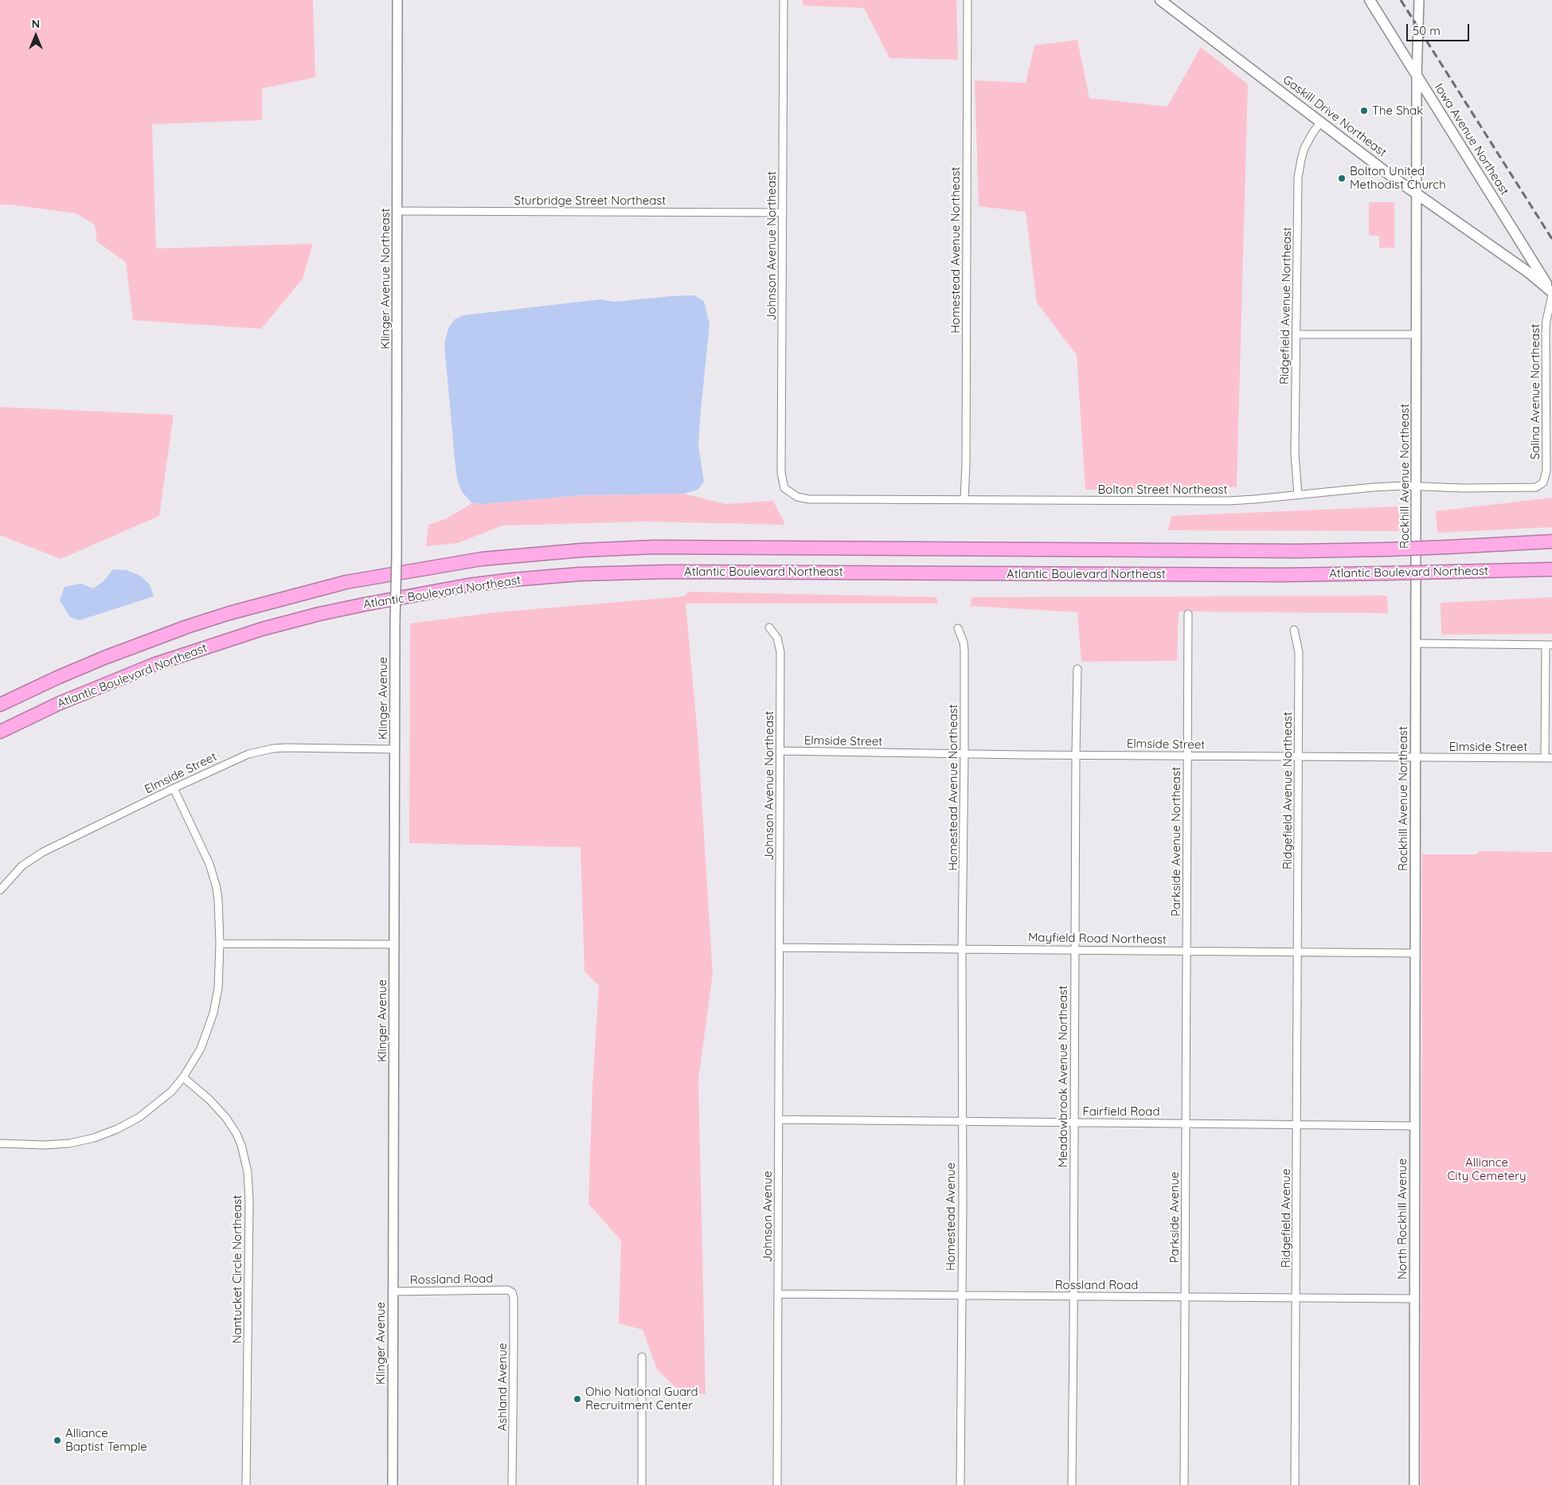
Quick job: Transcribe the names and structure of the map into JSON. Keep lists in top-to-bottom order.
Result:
{
  "streets": {
    "highway": ["Atlantic Boulevard Northeast"],
    "main road": ["Gaskill Drive Northeast", "Iowa Avenue Northeast"],
    "street": [
      "Sturbridge Street Northeast",
      "Johnson Avenue Northeast",
      "Homestead Avenue Northeast",
      "Klinger Avenue Northeast",
      "Ridgefield Avenue Northeast",
      "Salina Avenue Northeast",
      "Rockhill Avenue Northeast",
      "Bolton Street Northeast",
      "Klinger Avenue",
      "Elmside Street",
      "Parkside Avenue Northeast",
      "Mayfield Road Northeast",
      "Meadowbrook Avenue Northeast",
      "Fairfield Road",
      "Johnson Avenue",
      "Homestead Avenue",
      "Parkside Avenue",
      "Ridgefield Avenue",
      "North Rockhill Avenue",
      "Nantucket Circle Northeast",
      "Rossland Road",
      "Ashland Avenue"
    ]
  },
  "crossings": [
    ["Gaskill Drive Northeast", "Iowa Avenue Northeast"],
    ["Gaskill Drive Northeast", "Ridgefield Avenue Northeast"],
    ["Gaskill Drive Northeast", "Rockhill Avenue Northeast"],
    ["Iowa Avenue Northeast", "Rockhill Avenue Northeast"],
    ["Sturbridge Street Northeast", "Johnson Avenue Northeast"],
    ["Sturbridge Street Northeast", "Klinger Avenue Northeast"],
    ["Johnson Avenue Northeast", "Bolton Street Northeast"],
    ["Johnson Avenue Northeast", "Elmside Street"],
    ["Johnson Avenue Northeast", "Mayfield Road Northeast"],
    ["Johnson Avenue Northeast", "Johnson Avenue"],
    ["Homestead Avenue Northeast", "Bolton Street Northeast"],
    ["Homestead Avenue Northeast", "Elmside Street"],
    ["Homestead Avenue Northeast", "Mayfield Road Northeast"],
    ["Homestead Avenue Northeast", "Homestead Avenue"],
    ["Klinger Avenue Northeast", "Klinger Avenue"],
    ["Ridgefield Avenue Northeast", "Bolton Street Northeast"],
    ["Ridgefield Avenue Northeast", "Elmside Street"],
    ["Ridgefield Avenue Northeast", "Mayfield Road Northeast"],
    ["Ridgefield Avenue Northeast", "Ridgefield Avenue"],
    ["Salina Avenue Northeast", "Bolton Street Northeast"],
    ["Rockhill Avenue Northeast", "Bolton Street Northeast"],
    ["Rockhill Avenue Northeast", "Elmside Street"],
    ["Rockhill Avenue Northeast", "Mayfield Road Northeast"],
    ["Rockhill Avenue Northeast", "North Rockhill Avenue"],
    ["Klinger Avenue", "Elmside Street"],
    ["Klinger Avenue", "Rossland Road"],
    ["Elmside Street", "Parkside Avenue Northeast"],
    ["Elmside Street", "Meadowbrook Avenue Northeast"],
    ["Parkside Avenue Northeast", "Mayfield Road Northeast"],
    ["Parkside Avenue Northeast", "Parkside Avenue"],
    ["Mayfield Road Northeast", "Meadowbrook Avenue Northeast"],
    ["Mayfield Road Northeast", "Johnson Avenue"],
    ["Mayfield Road Northeast", "Homestead Avenue"],
    ["Mayfield Road Northeast", "Parkside Avenue"],
    ["Mayfield Road Northeast", "Ridgefield Avenue"],
    ["Mayfield Road Northeast", "North Rockhill Avenue"],
    ["Meadowbrook Avenue Northeast", "Fairfield Road"],
    ["Meadowbrook Avenue Northeast", "Rossland Road"],
    ["Fairfield Road", "Johnson Avenue"],
    ["Fairfield Road", "Homestead Avenue"],
    ["Fairfield Road", "Parkside Avenue"],
    ["Fairfield Road", "Ridgefield Avenue"],
    ["Fairfield Road", "North Rockhill Avenue"],
    ["Johnson Avenue", "Rossland Road"],
    ["Homestead Avenue", "Rossland Road"],
    ["Parkside Avenue", "Rossland Road"],
    ["Ridgefield Avenue", "Rossland Road"],
    ["North Rockhill Avenue", "Rossland Road"],
    ["Rossland Road", "Ashland Avenue"]
  ],
  "parks": ["Alliance City Cemetery"],
  "places": [
    "The Shak",
    "Bolton United Methodist Church",
    "Ohio National Guard Recruitment Center",
    "Alliance Baptist Temple"
  ],
  "scale_bar": "50 m",
  "north": "top"
}
